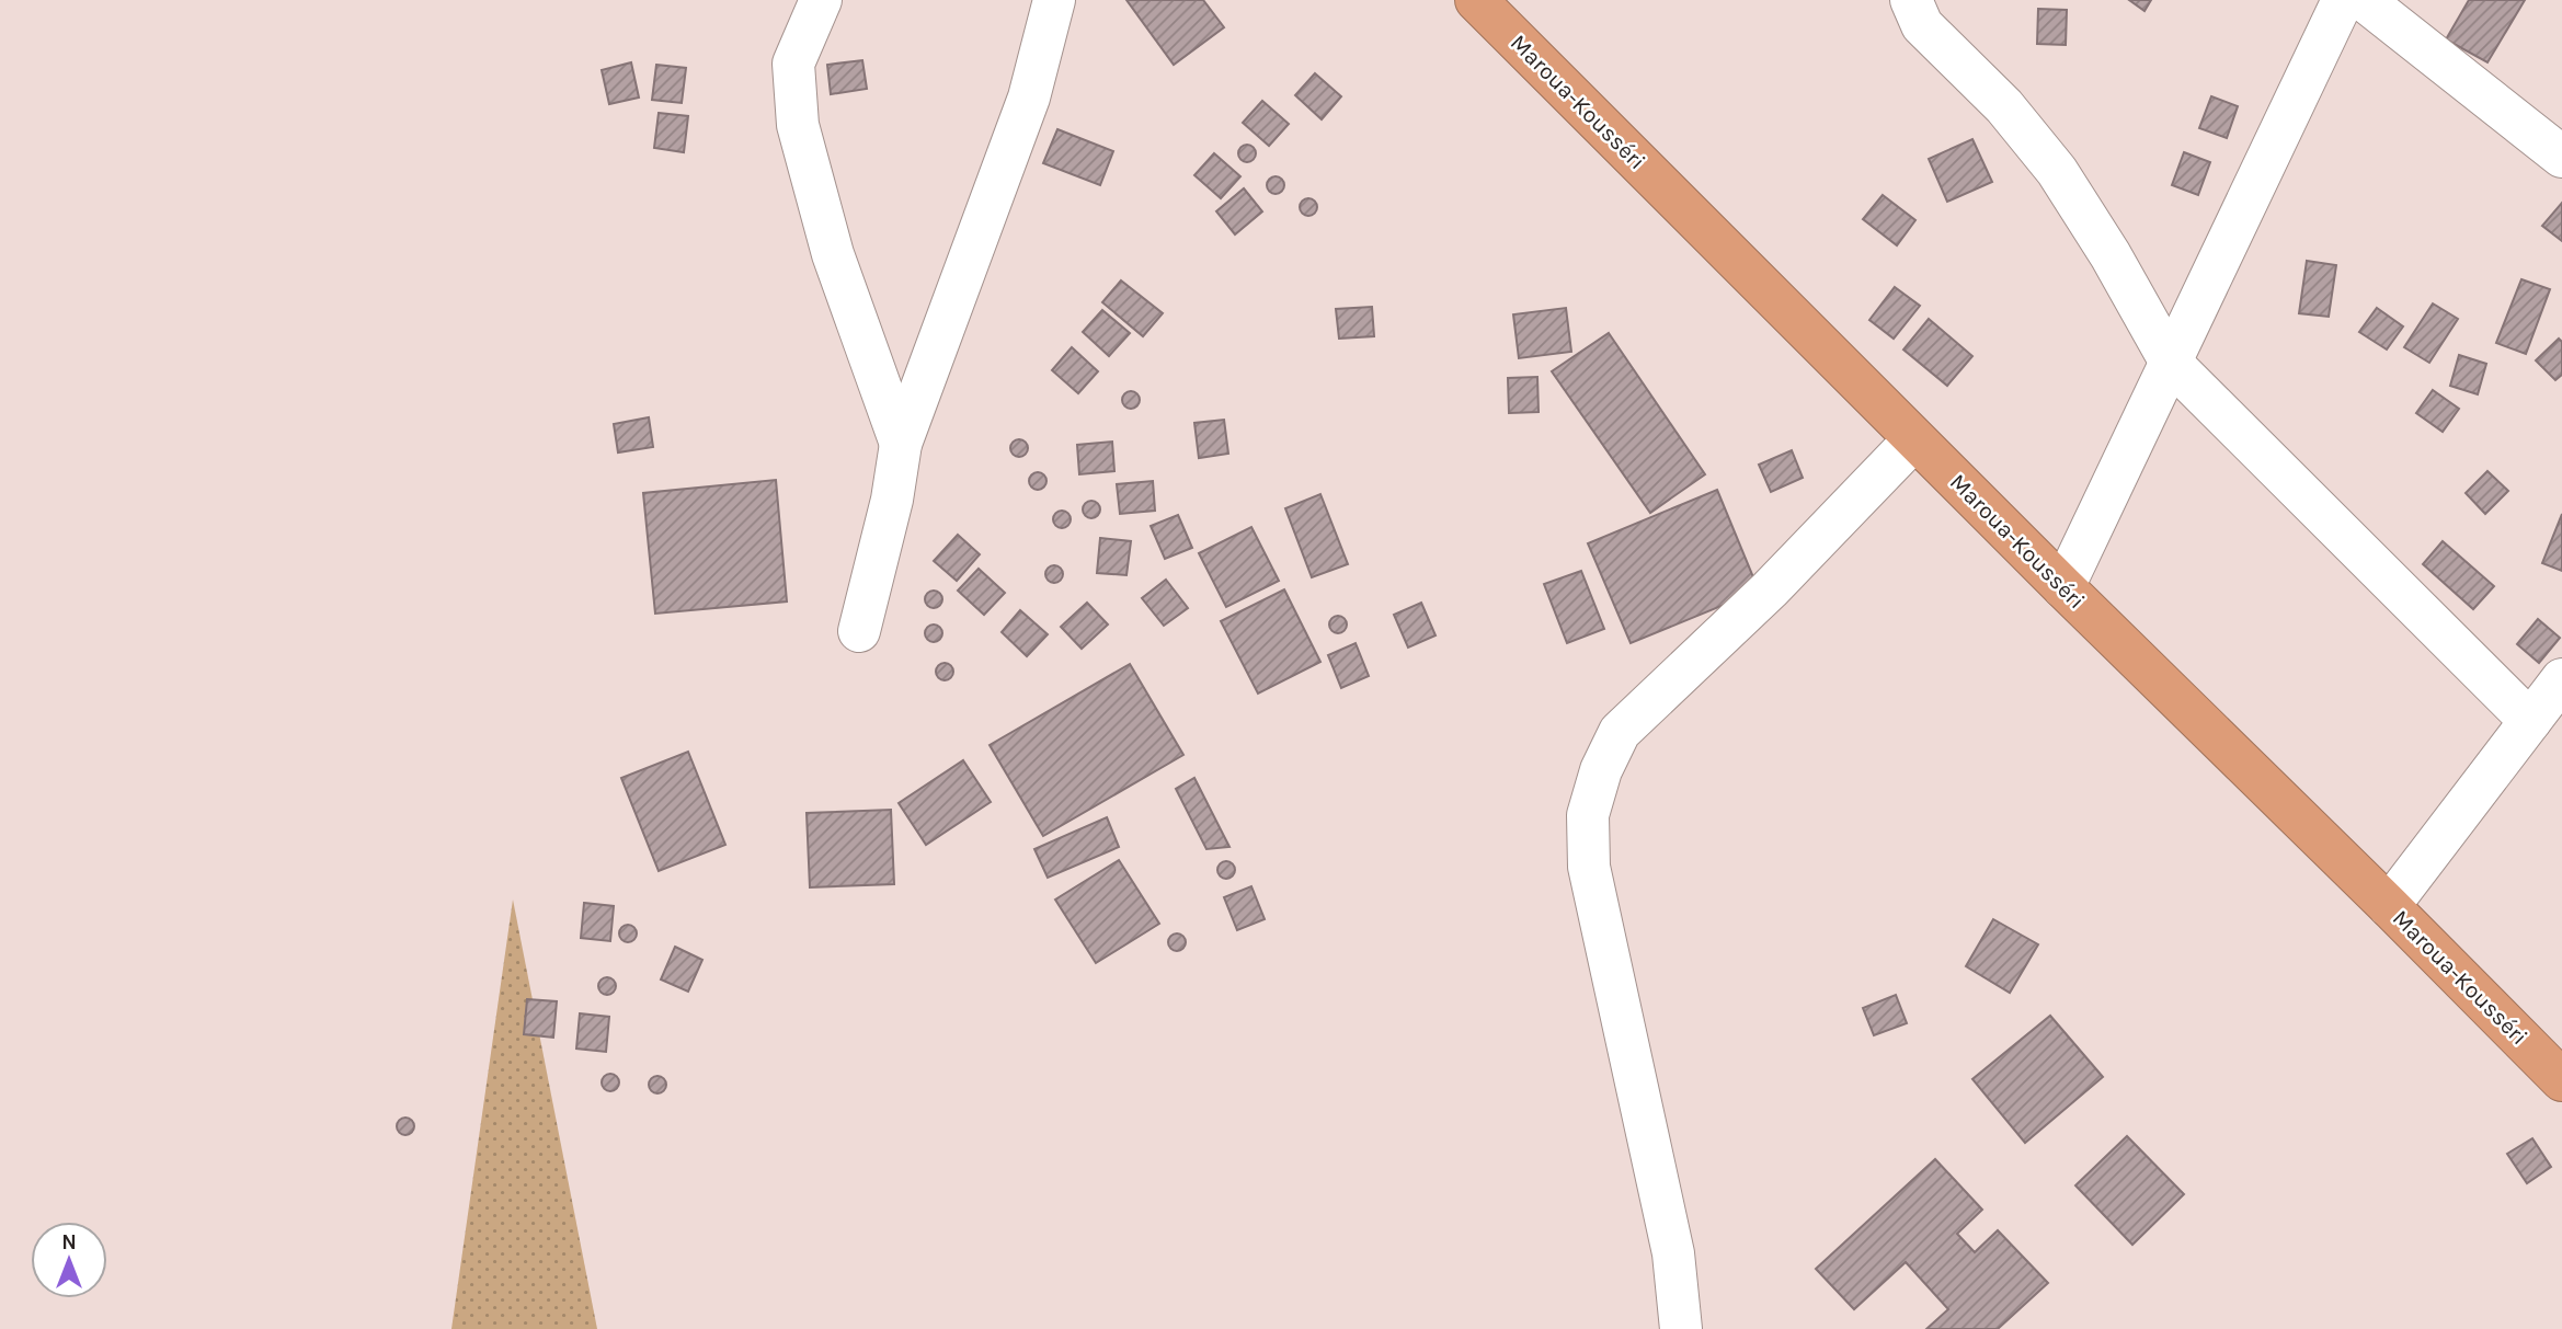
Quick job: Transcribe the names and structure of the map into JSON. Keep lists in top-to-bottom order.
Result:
{
  "streets": {
    "highway": ["Maroua-Kousséri"]
  },
  "north": "top"
}
